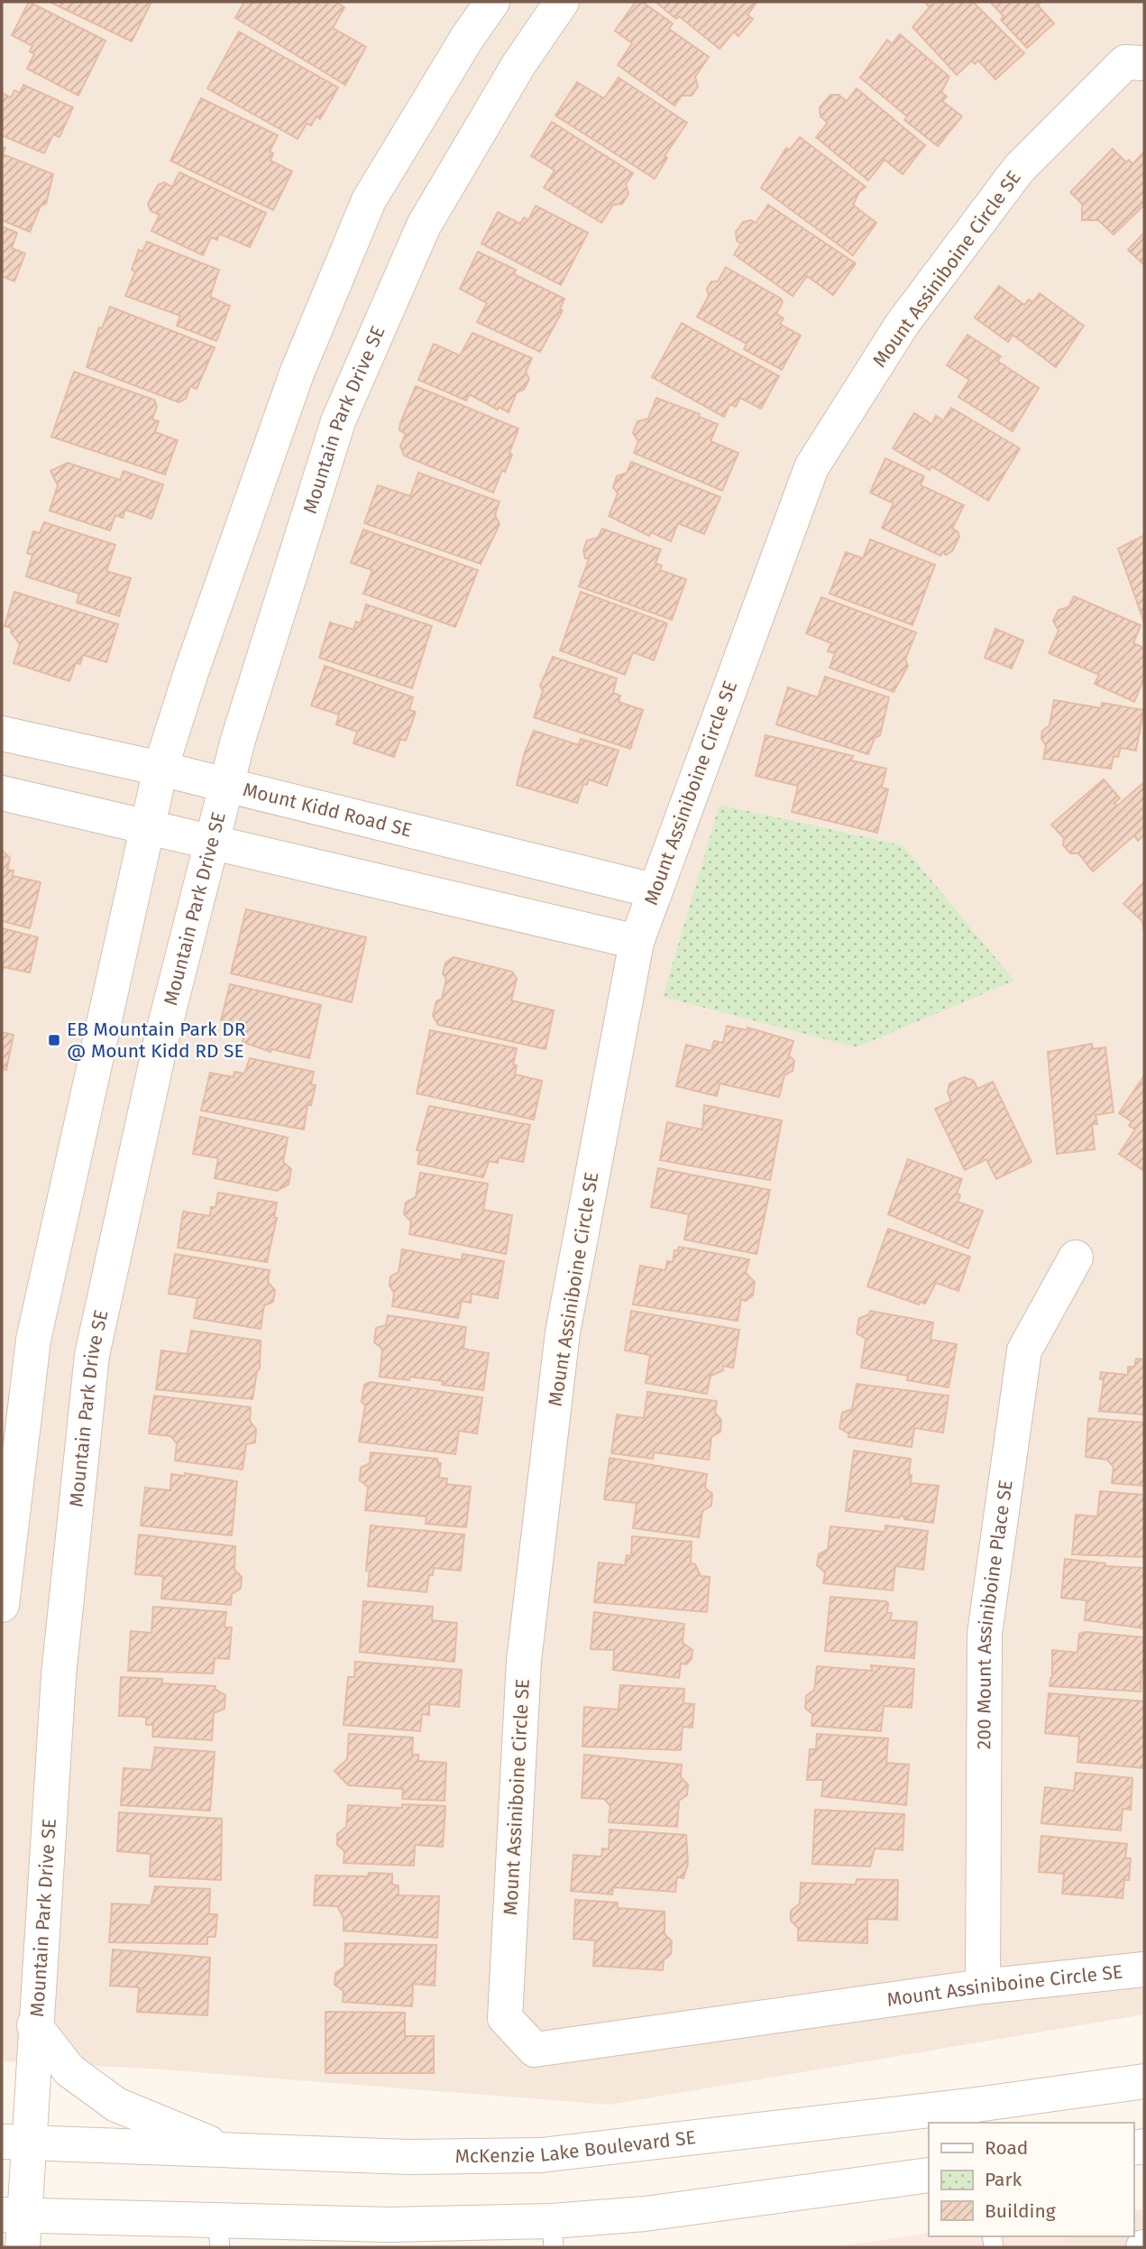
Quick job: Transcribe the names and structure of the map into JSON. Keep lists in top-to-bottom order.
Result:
{
  "streets": {
    "street": [
      "Mount Assiniboine Circle SE",
      "Mountain Park Drive SE",
      "Mount Kidd Road SE",
      "200 Mount Assiniboine Place SE",
      "McKenzie Lake Boulevard SE"
    ]
  },
  "crossings": [
    ["Mount Assiniboine Circle SE", "Mount Kidd Road SE"],
    ["Mount Assiniboine Circle SE", "200 Mount Assiniboine Place SE"],
    ["Mountain Park Drive SE", "Mount Kidd Road SE"],
    ["Mountain Park Drive SE", "McKenzie Lake Boulevard SE"]
  ],
  "places": {
    "transit": ["EB Mountain Park DR @ Mount Kidd RD SE"]
  },
  "legend": ["Road", "Park", "Building"]
}
